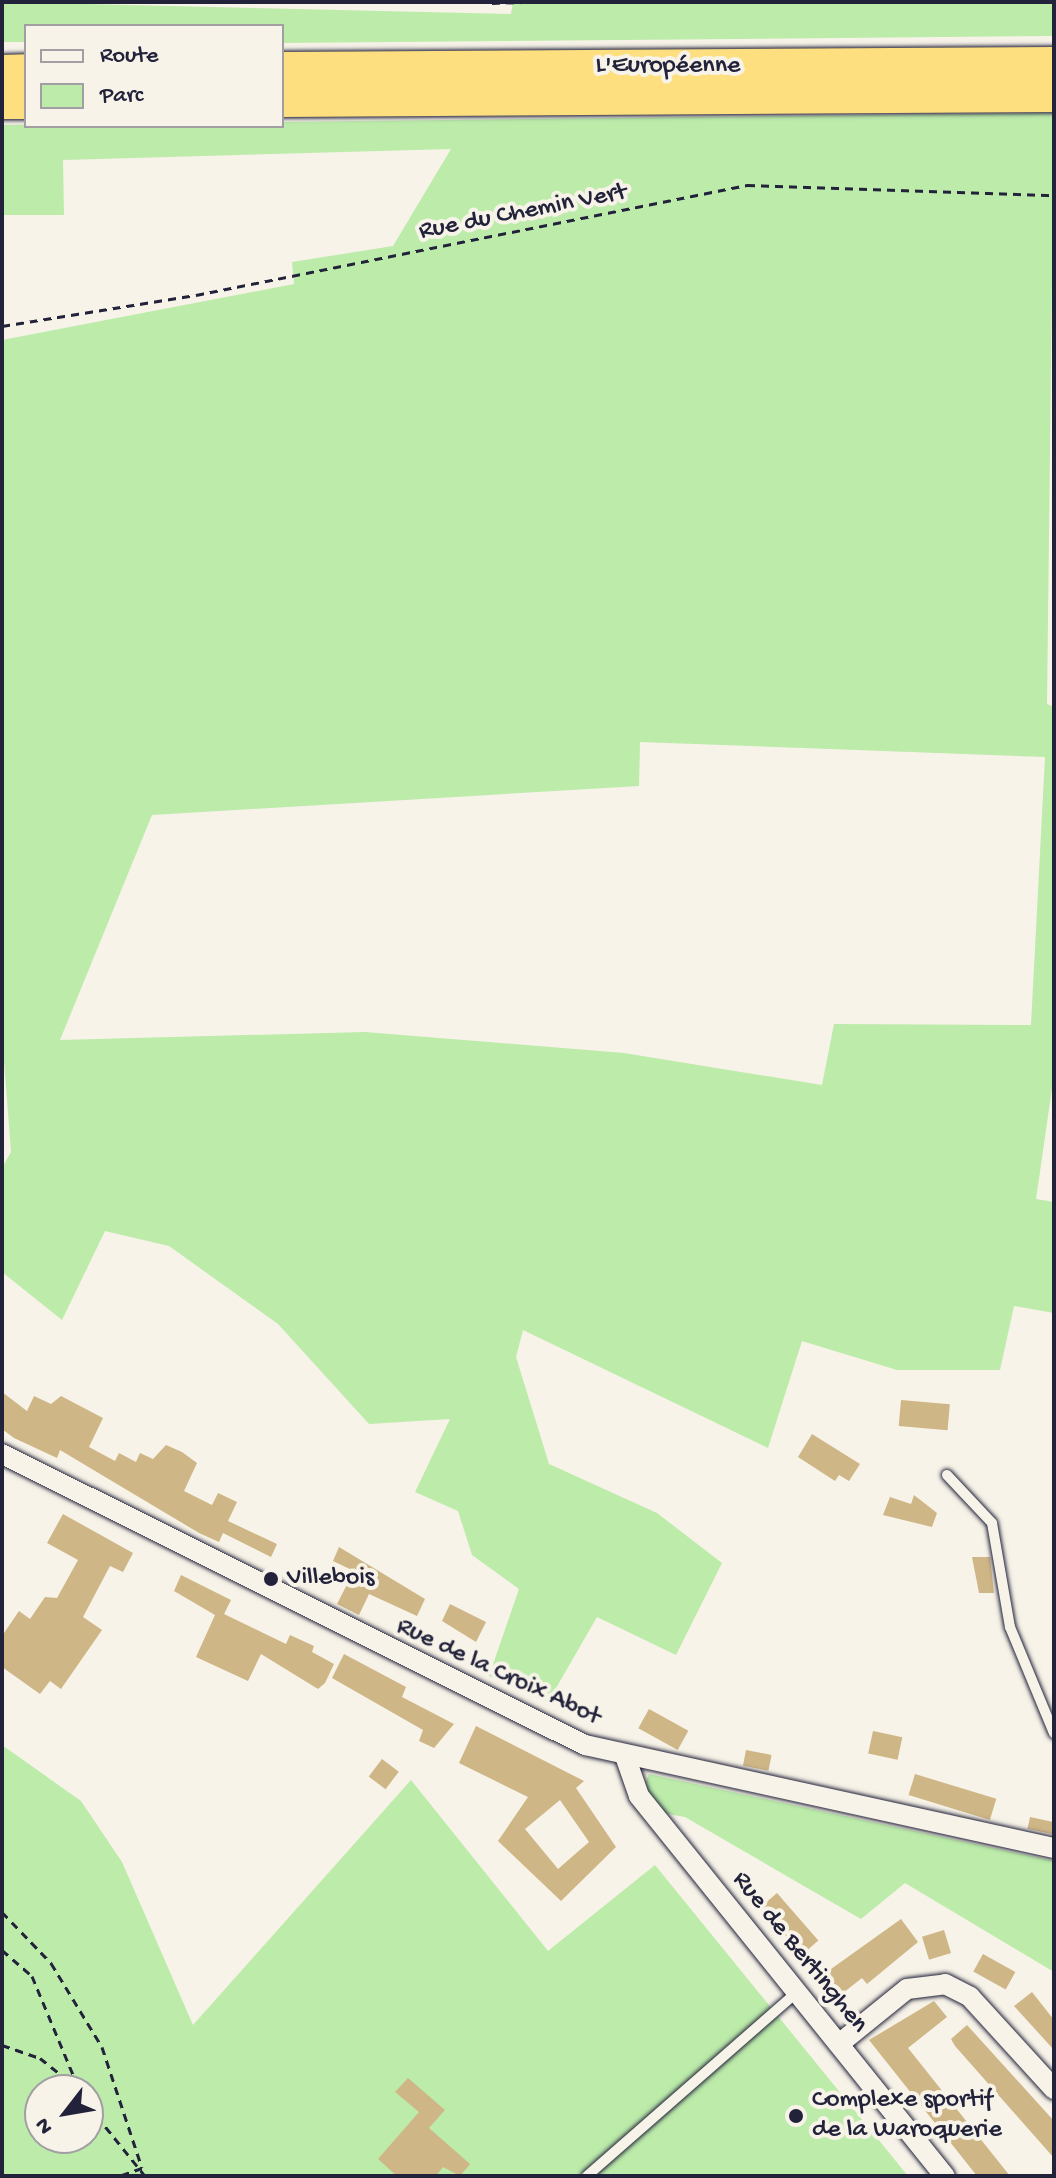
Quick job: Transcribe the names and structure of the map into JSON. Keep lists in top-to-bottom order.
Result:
{
  "streets": {
    "highway": ["L'Européenne"],
    "street": ["Rue de la Croix Abot", "Rue de Bertinghen"],
    "path": ["Rue du Chemin Vert"]
  },
  "crossings": [
    ["Rue de la Croix Abot", "Rue de Bertinghen"]
  ],
  "places": ["Villebois", "Complexe sportif de la Waroquerie"],
  "legend": ["Route", "Parc"],
  "north": "bottom left"
}
